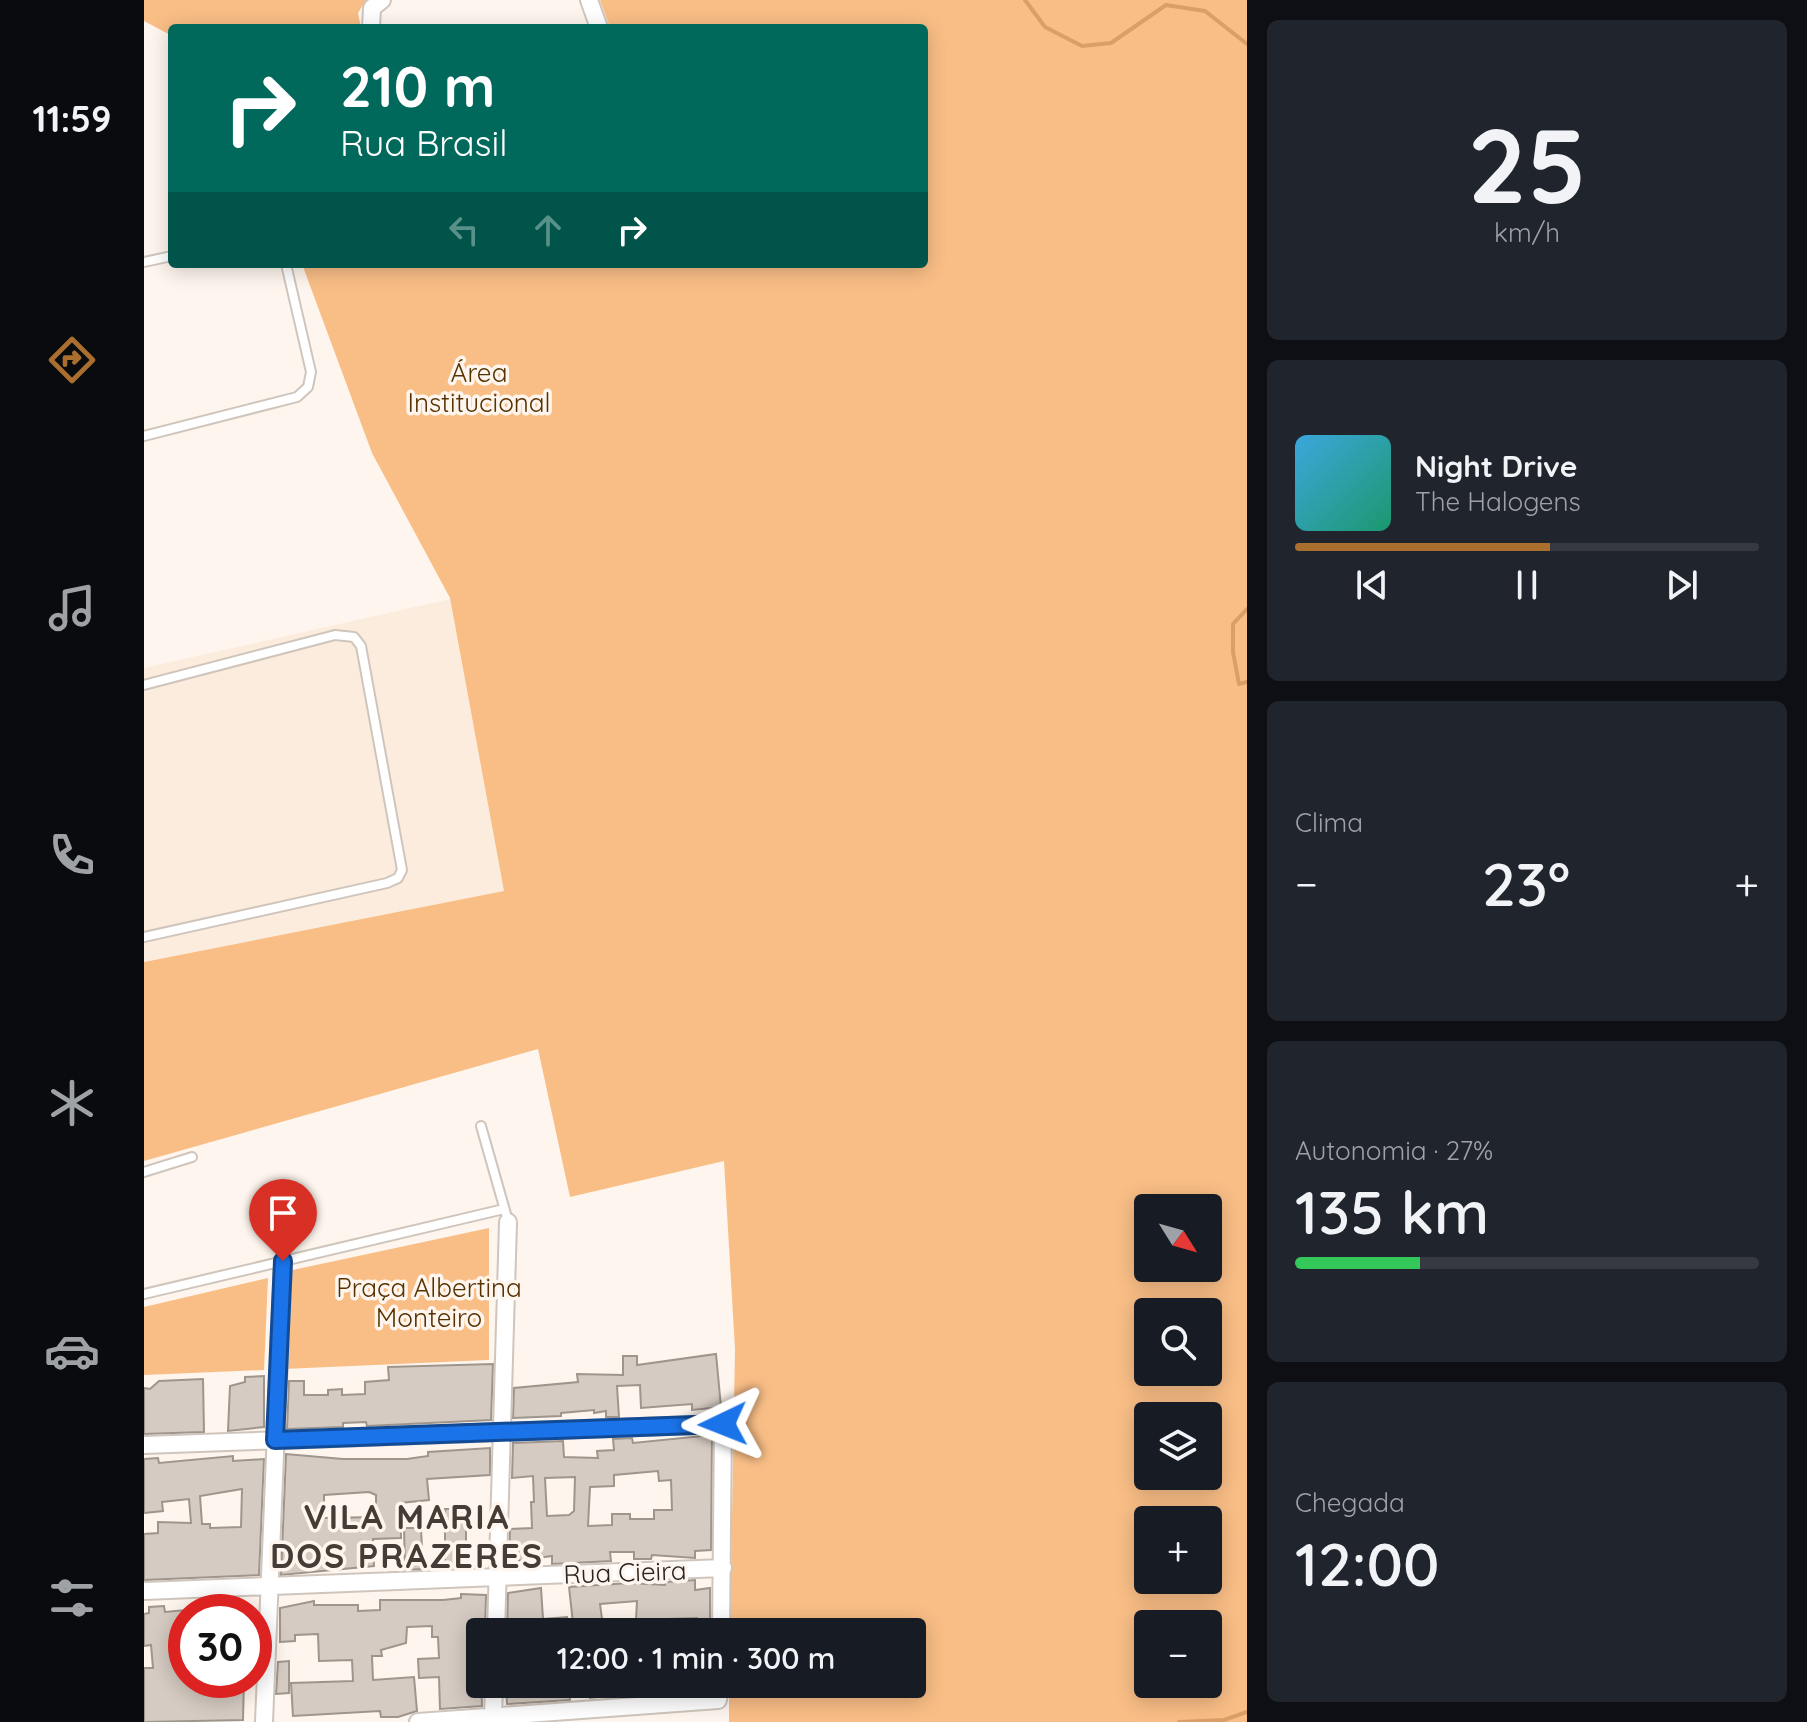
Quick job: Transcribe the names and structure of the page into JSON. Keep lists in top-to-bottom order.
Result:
{
  "streets": {
    "street": ["Rua Cieira"]
  },
  "districts": ["VILA MARIA DOS PRAZERES"],
  "parks": ["Área Institucional", "Praça Albertina Monteiro"],
  "north": "bottom right",
  "page": {
    "tabs": "11:59",
    "tile": [
      ["25", "km/h"],
      "Clima",
      ["Autonomia · 27%", "135 km"],
      ["Chegada", "12:00"]
    ],
    "turn": ["210 m", "Rua Brasil"],
    "song": ["Night Drive", "The Halogens"],
    "heat": ["−", "23°", "+"],
    "map_buttons": ["+", "−"],
    "limit": "30",
    "trip": "12:00 · 1 min · 300 m"
  }
}
